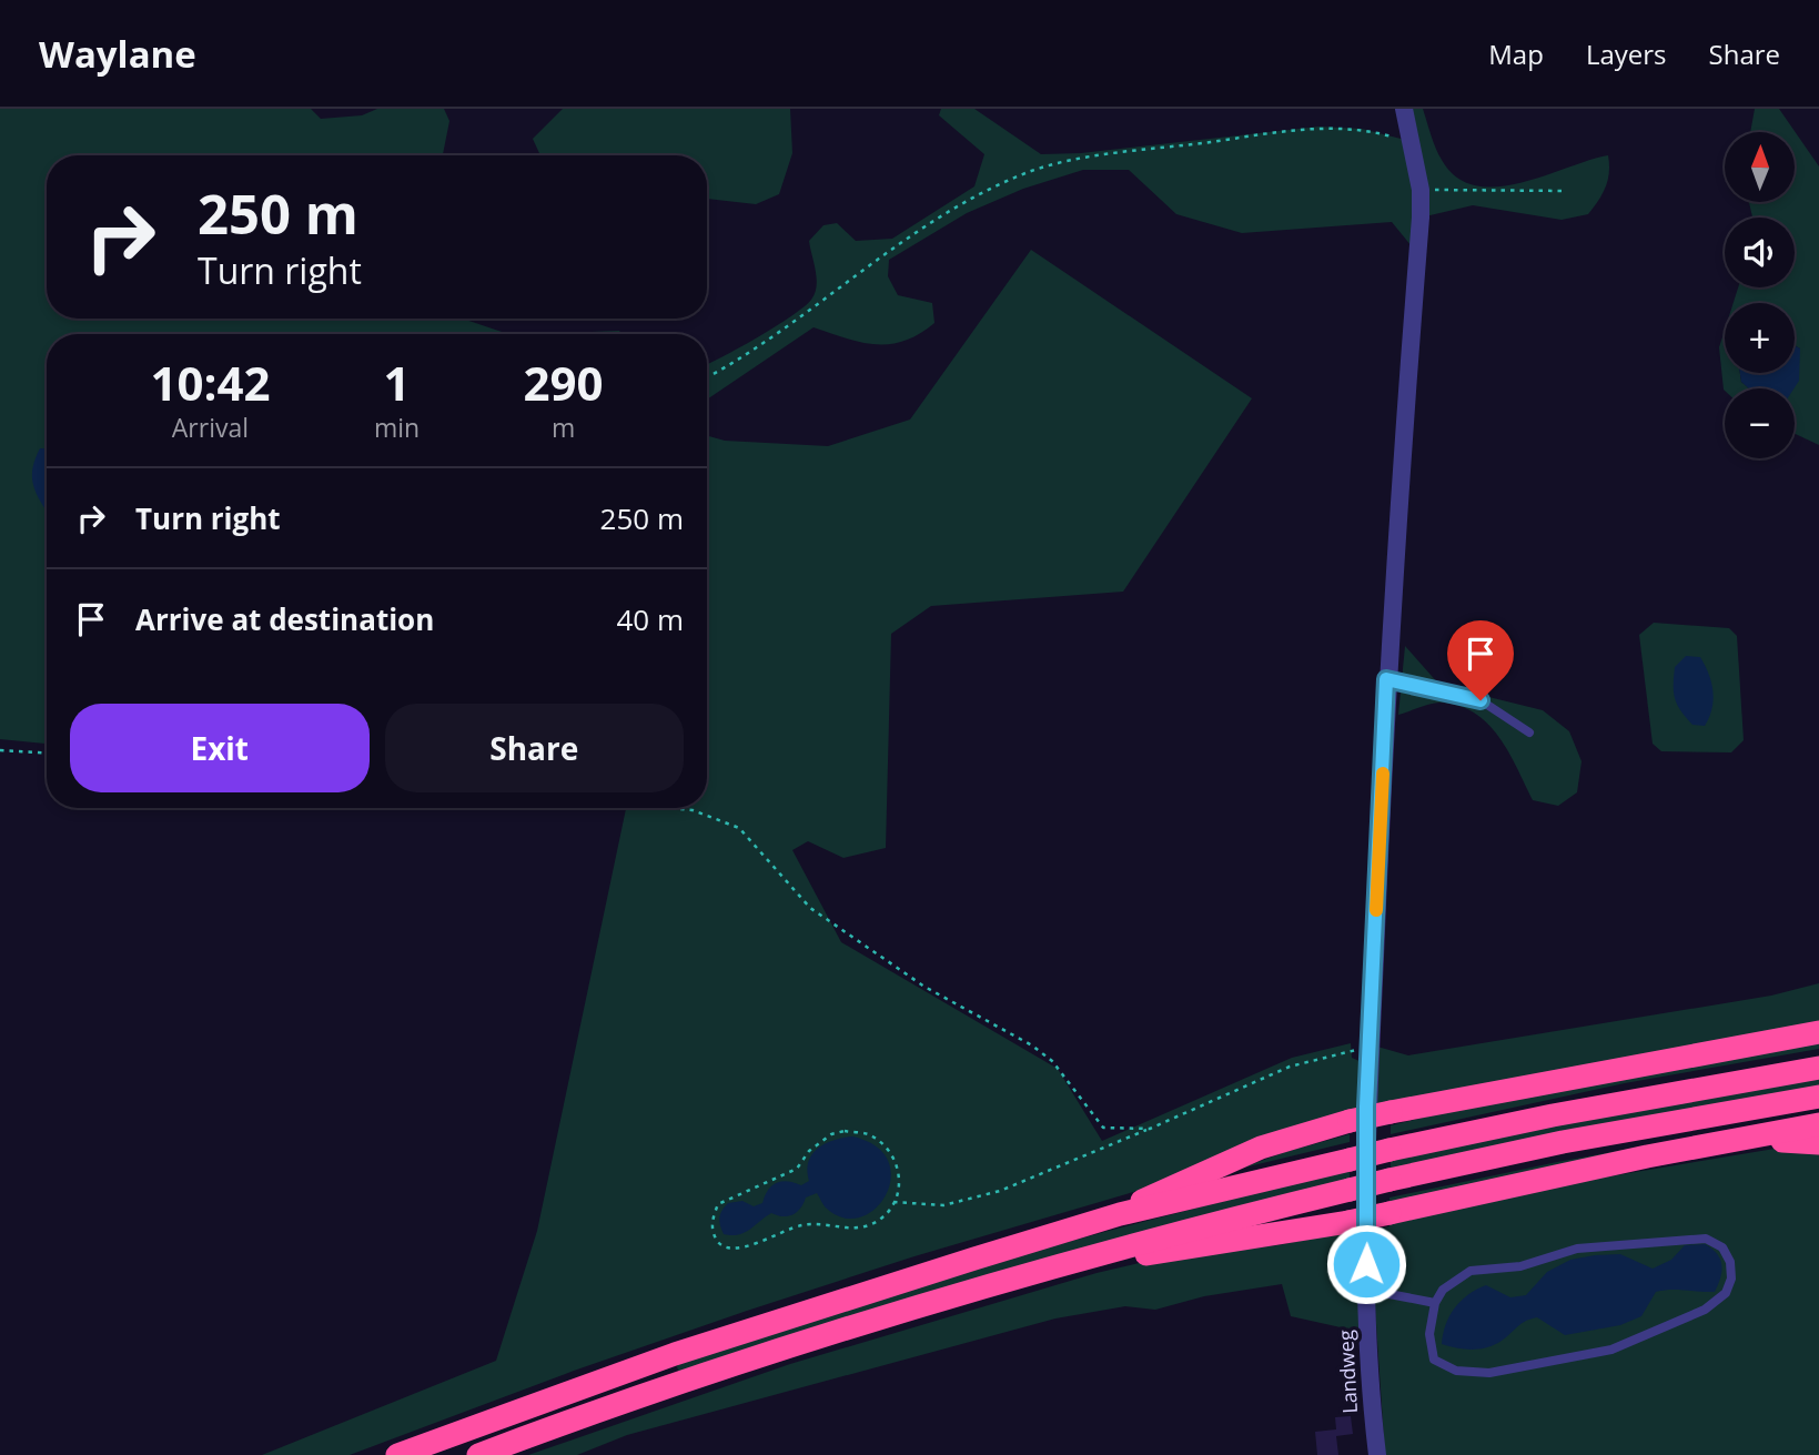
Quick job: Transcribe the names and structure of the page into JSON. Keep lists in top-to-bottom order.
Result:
{
  "streets": {
    "street": ["Landweg"]
  },
  "north": "top",
  "page": {
    "header": "Waylane",
    "nav": ["Map", "Layers", "Share"],
    "map_buttons": ["+", "−"],
    "turn": ["250 m", "Turn right"],
    "eta": [
      "10:42",
      "Arrival",
      "1",
      "min",
      "290",
      "m"
    ],
    "list": [
      {
        "name": "Turn right",
        "value": "250 m"
      },
      {
        "name": "Arrive at destination",
        "value": "40 m"
      }
    ],
    "buttons": ["Exit", "Share"]
  }
}
